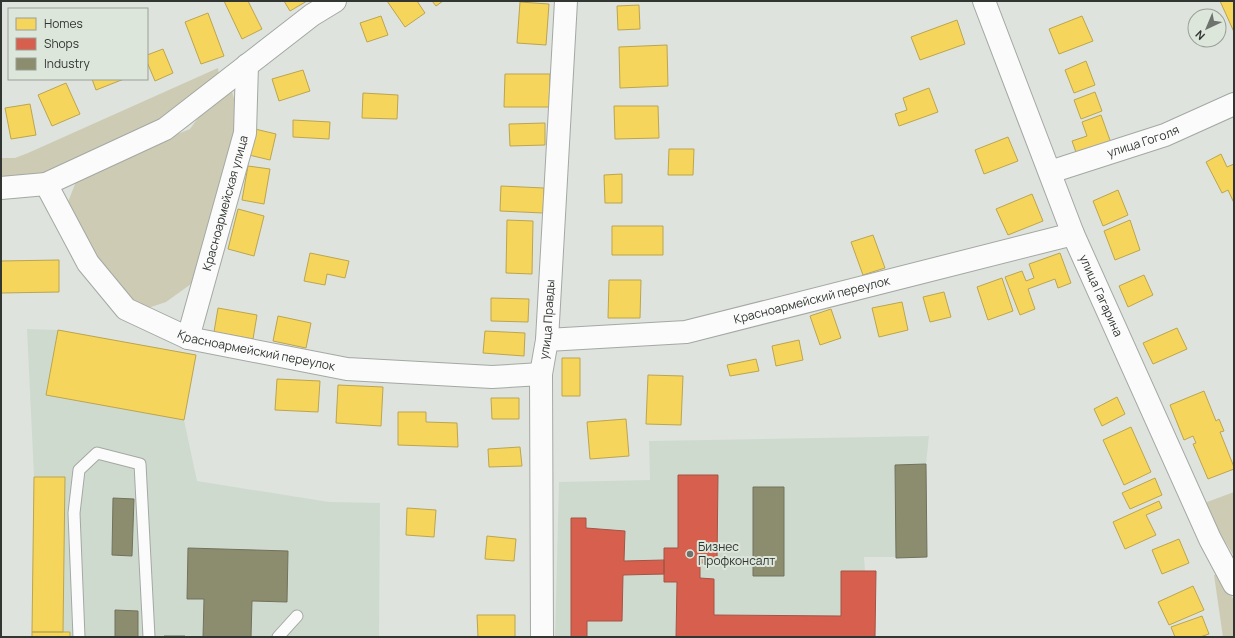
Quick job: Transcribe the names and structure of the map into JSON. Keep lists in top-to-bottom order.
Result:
{
  "streets": {
    "street": [
      "улица Гоголя",
      "Красноармейская улица",
      "улица Гагарина",
      "Красноармейский переулок",
      "улица Правды"
    ]
  },
  "crossings": [
    ["улица Гоголя", "улица Гагарина"],
    ["Красноармейская улица", "Красноармейский переулок"],
    ["улица Гагарина", "Красноармейский переулок"],
    ["Красноармейский переулок", "улица Правды"]
  ],
  "places": ["Бизнес Профконсалт"],
  "legend": ["Homes", "Shops", "Industry"],
  "north": "bottom left"
}
